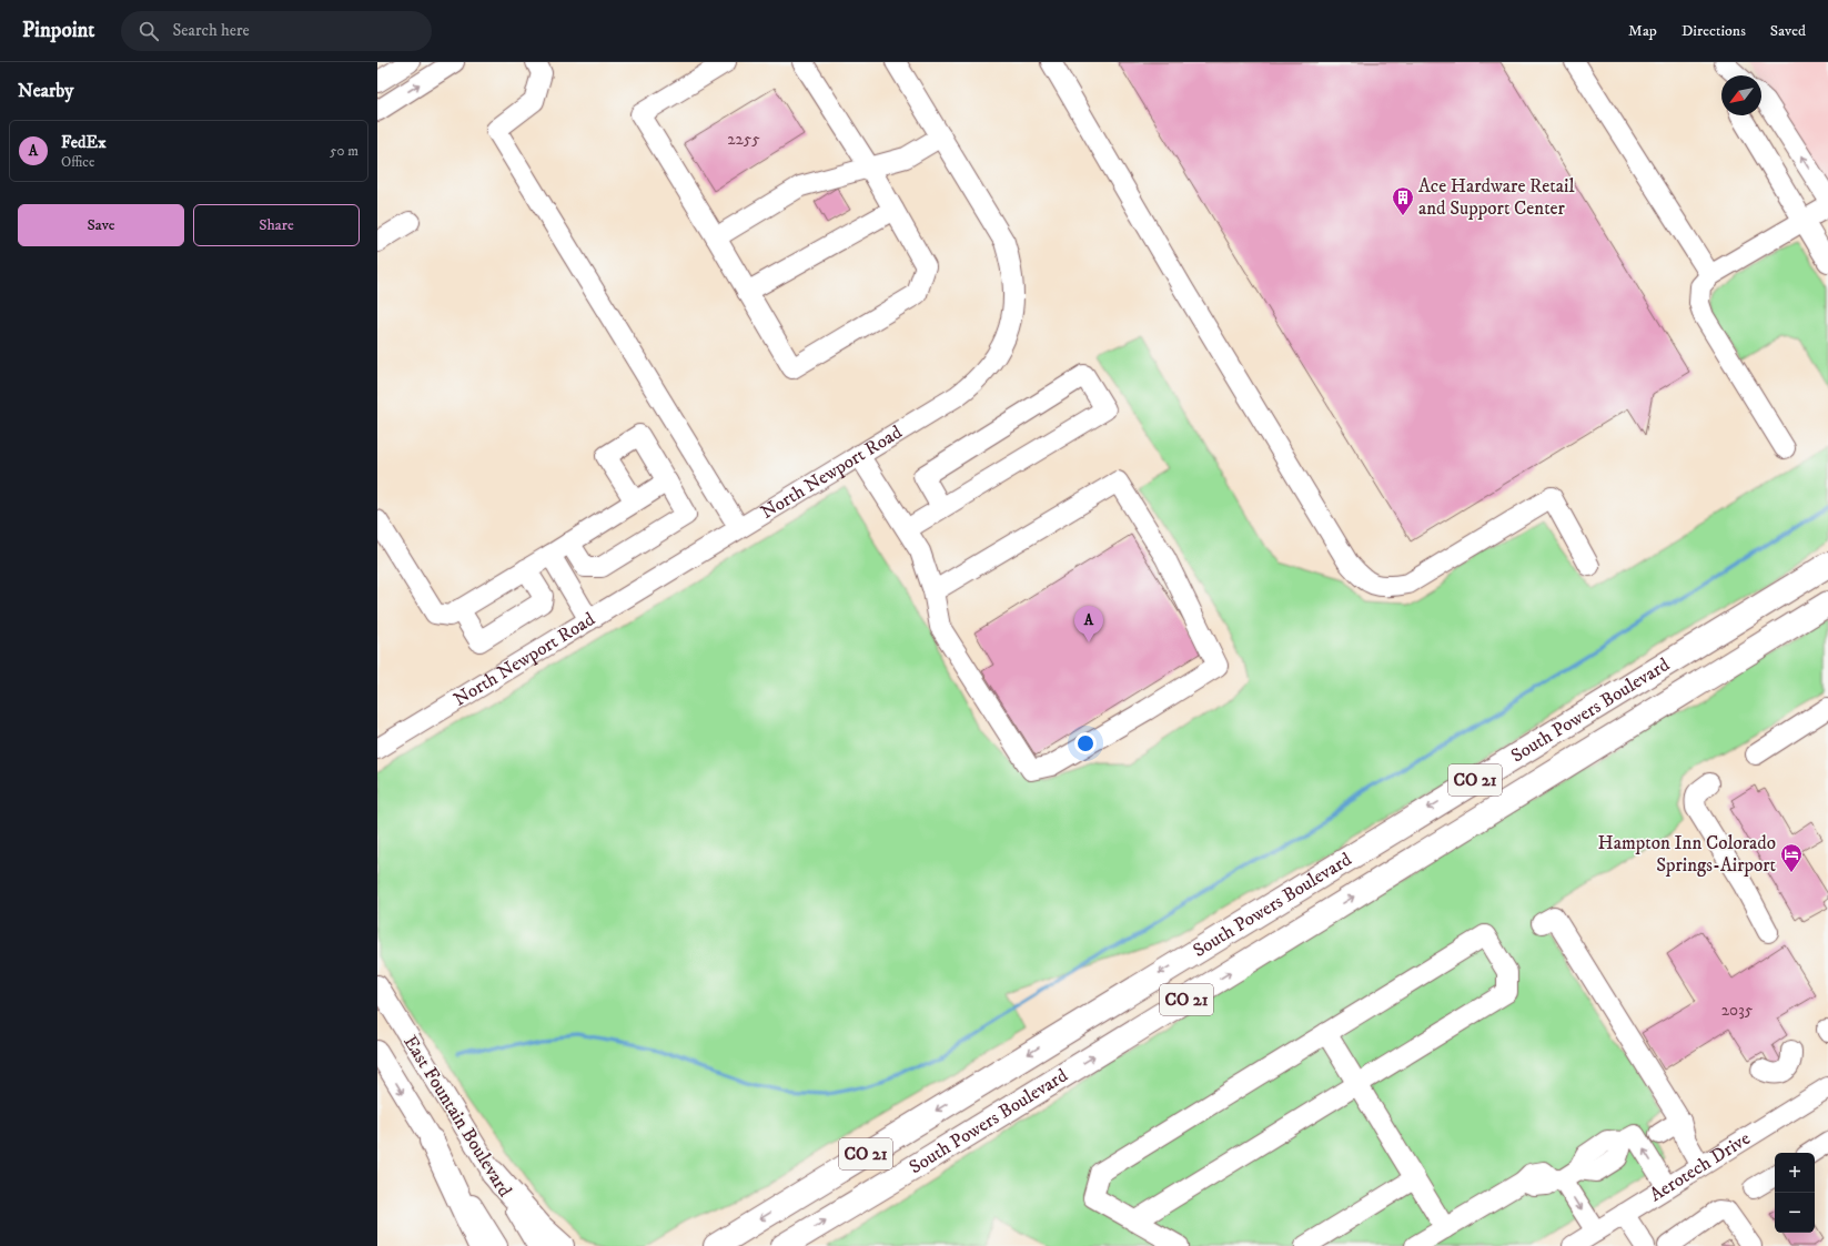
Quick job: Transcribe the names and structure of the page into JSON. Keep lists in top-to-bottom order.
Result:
{
  "streets": {
    "highway": ["South Powers Boulevard", "CO 21"],
    "street": ["North Newport Road", "East Fountain Boulevard", "Aerotech Drive"]
  },
  "places": {
    "building": ["Ace Hardware Retail and Support Center"],
    "hotel": ["Hampton Inn Colorado Springs-Airport"]
  },
  "house_numbers": ["2255", "2035"],
  "north": "bottom left",
  "page": {
    "header": "Pinpoint",
    "search": "Search here",
    "nav": ["Map", "Directions", "Saved"],
    "heading": "Nearby",
    "list": [
      {
        "mark": "A",
        "name": "FedEx",
        "note": "Office",
        "value": "50 m"
      }
    ],
    "buttons": ["Save", "Share"],
    "pins": "A",
    "map_buttons": ["+", "−"]
  }
}
